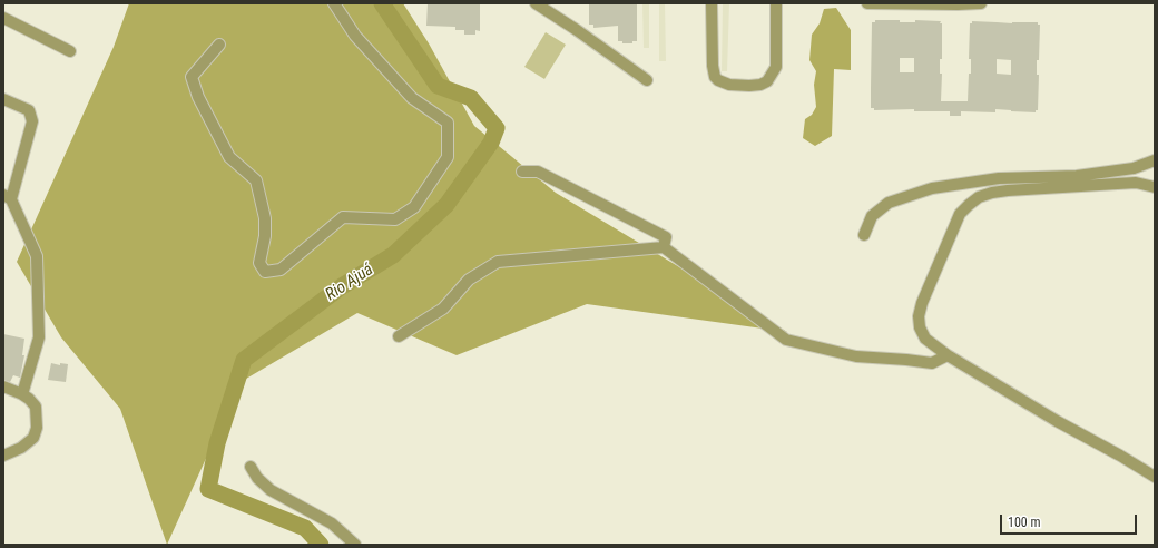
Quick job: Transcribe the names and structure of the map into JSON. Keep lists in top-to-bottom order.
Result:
{
  "water": ["Rio Ajuá"],
  "scale_bar": "100 m"
}
